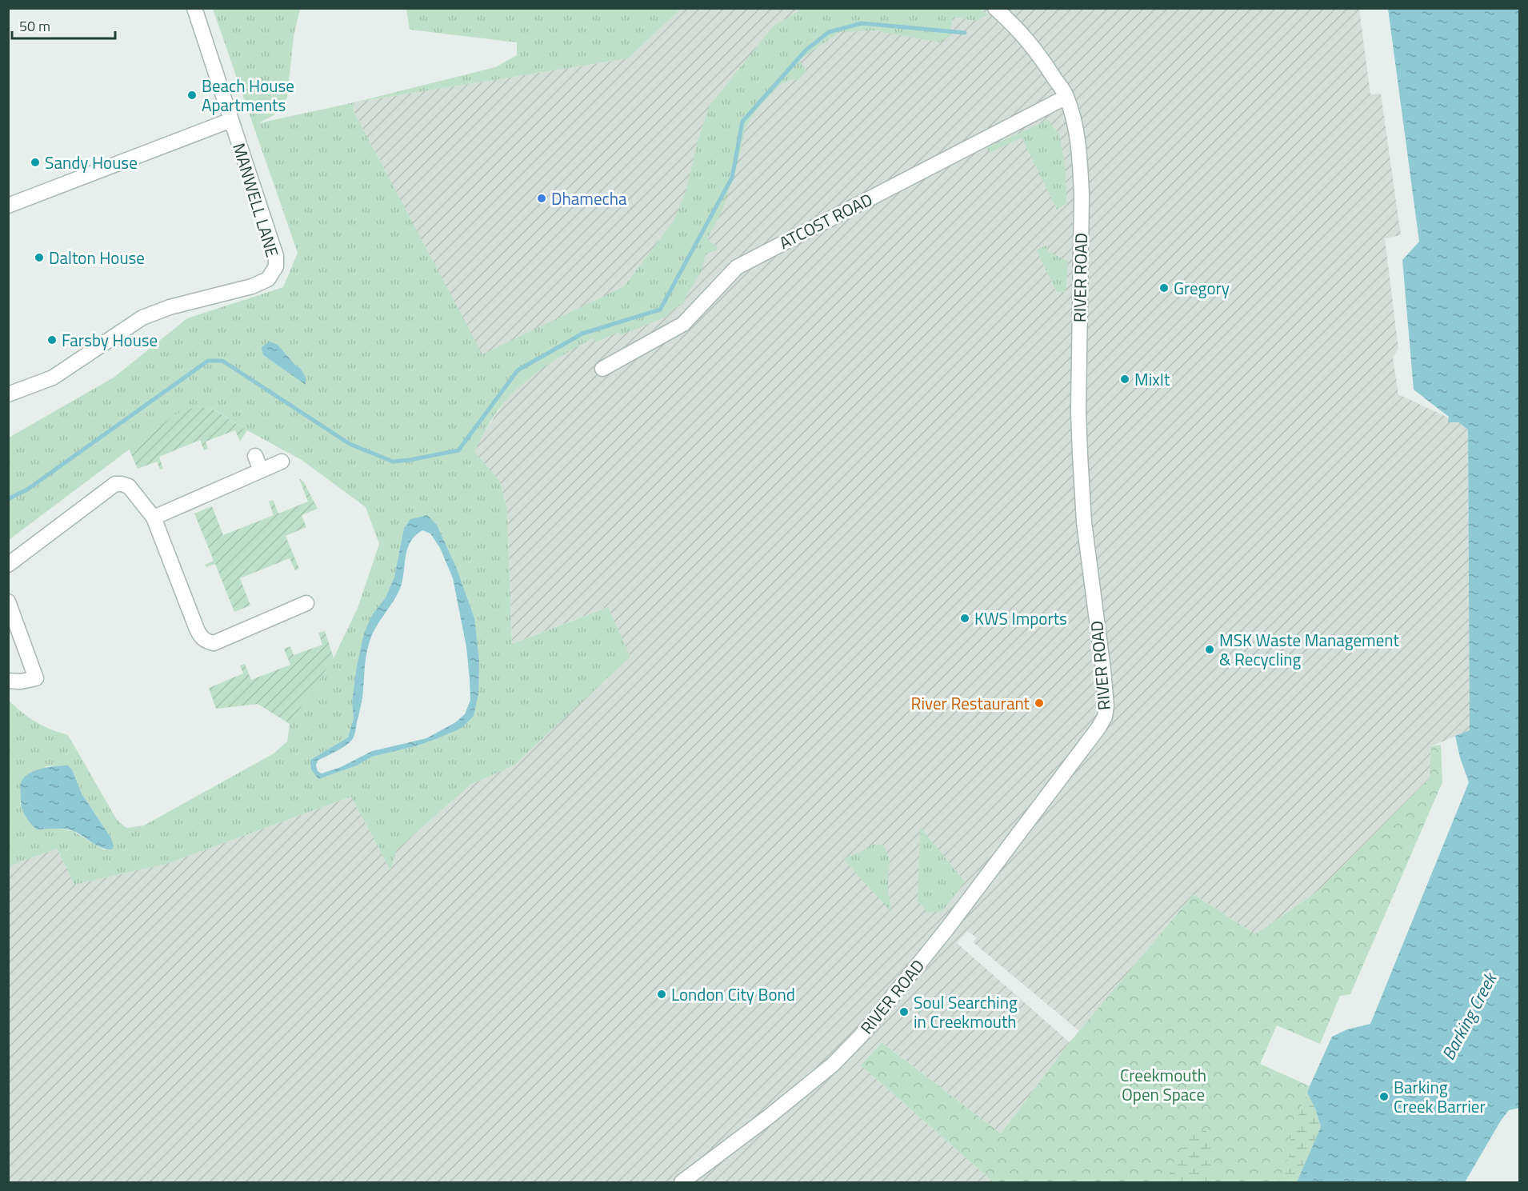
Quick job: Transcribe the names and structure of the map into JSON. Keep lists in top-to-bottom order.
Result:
{
  "streets": {
    "street": ["MANWELL LANE", "ATCOST ROAD", "RIVER ROAD"]
  },
  "crossings": [
    ["ATCOST ROAD", "RIVER ROAD"]
  ],
  "water": ["Barking Creek"],
  "parks": ["Creekmouth Open Space"],
  "places": [
    "Beach House Apartments",
    "Sandy House",
    "Dhamecha",
    "Dalton House",
    "Gregory",
    "Farsby House",
    "MixIt",
    "KWS Imports",
    "MSK Waste Management & Recycling",
    "River Restaurant",
    "London City Bond",
    "Soul Searching in Creekmouth",
    "Barking Creek Barrier"
  ],
  "scale_bar": "50 m"
}
